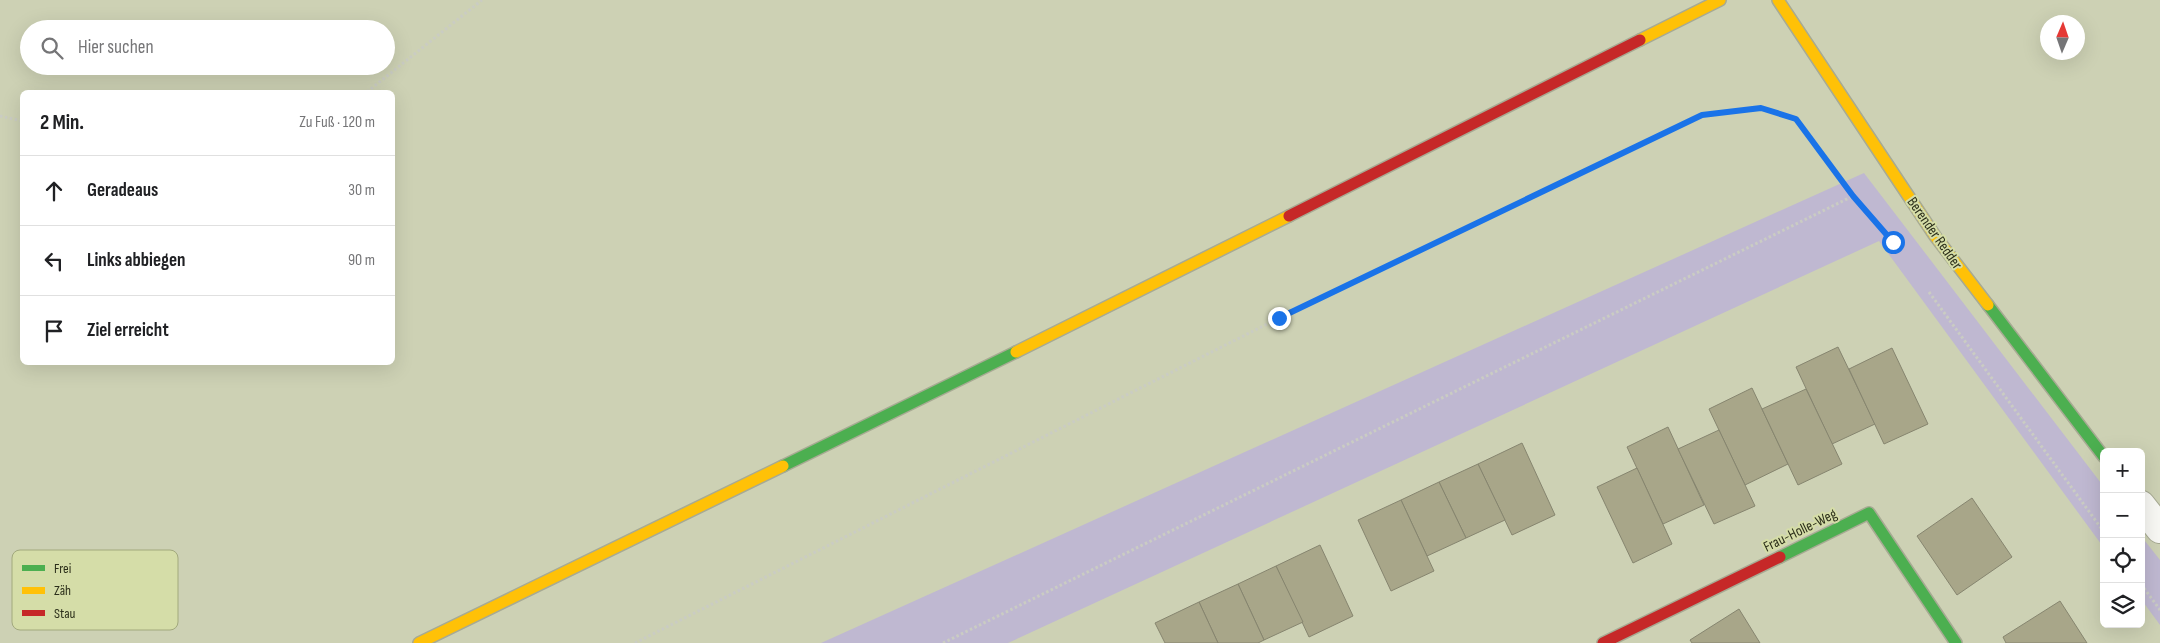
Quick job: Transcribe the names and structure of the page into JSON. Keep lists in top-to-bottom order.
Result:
{
  "streets": {
    "main road": ["Berender Redder", "Frau-Holle-Weg"]
  },
  "legend": ["Frei", "Zäh", "Stau"],
  "north": "top",
  "page": {
    "search": "Hier suchen",
    "heading": ["2 Min.", "Zu Fuß · 120 m"],
    "list": [
      ["Geradeaus", "30 m"],
      ["Links abbiegen", "90 m"],
      "Ziel erreicht"
    ],
    "map_buttons": ["+", "−"]
  }
}
